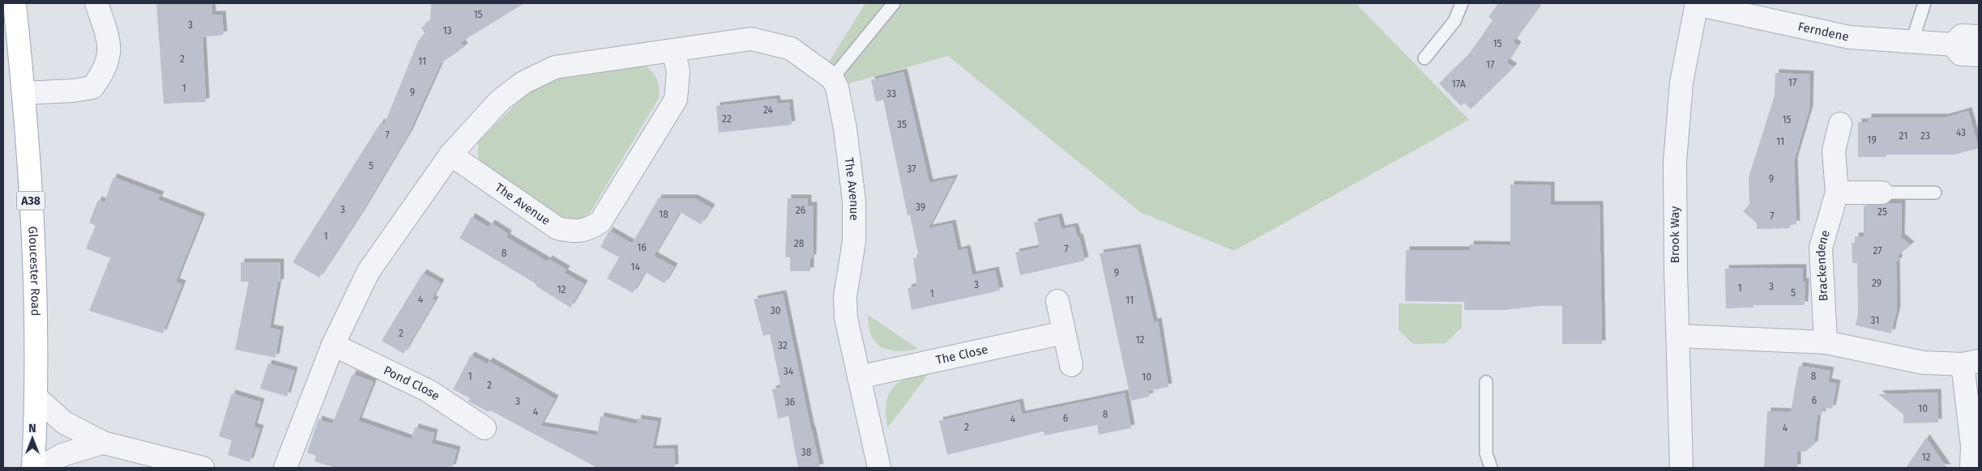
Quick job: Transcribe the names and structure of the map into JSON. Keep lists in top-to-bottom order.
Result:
{
  "streets": {
    "main road": ["A38", "Gloucester Road"],
    "street": [
      "Ferndene",
      "The Avenue",
      "Brook Way",
      "Brackendene",
      "The Close",
      "Pond Close"
    ]
  },
  "crossings": [
    ["Ferndene", "Brook Way"],
    ["The Avenue", "The Close"]
  ],
  "house_numbers": [
    "15",
    "3",
    "13",
    "15",
    "2",
    "11",
    "17",
    "17",
    "17A",
    "1",
    "9",
    "33",
    "24",
    "22",
    "15",
    "35",
    "43",
    "7",
    "21",
    "23",
    "19",
    "11",
    "5",
    "37",
    "9",
    "39",
    "3",
    "26",
    "25",
    "18",
    "7",
    "1",
    "28",
    "16",
    "7",
    "27",
    "8",
    "14",
    "9",
    "29",
    "3",
    "3",
    "1",
    "12",
    "5",
    "1",
    "4",
    "11",
    "30",
    "31",
    "2",
    "12",
    "32",
    "34",
    "1",
    "8",
    "10",
    "2",
    "6",
    "3",
    "36",
    "10",
    "4",
    "8",
    "6",
    "4",
    "2",
    "4",
    "38",
    "12"
  ],
  "north": "top"
}
